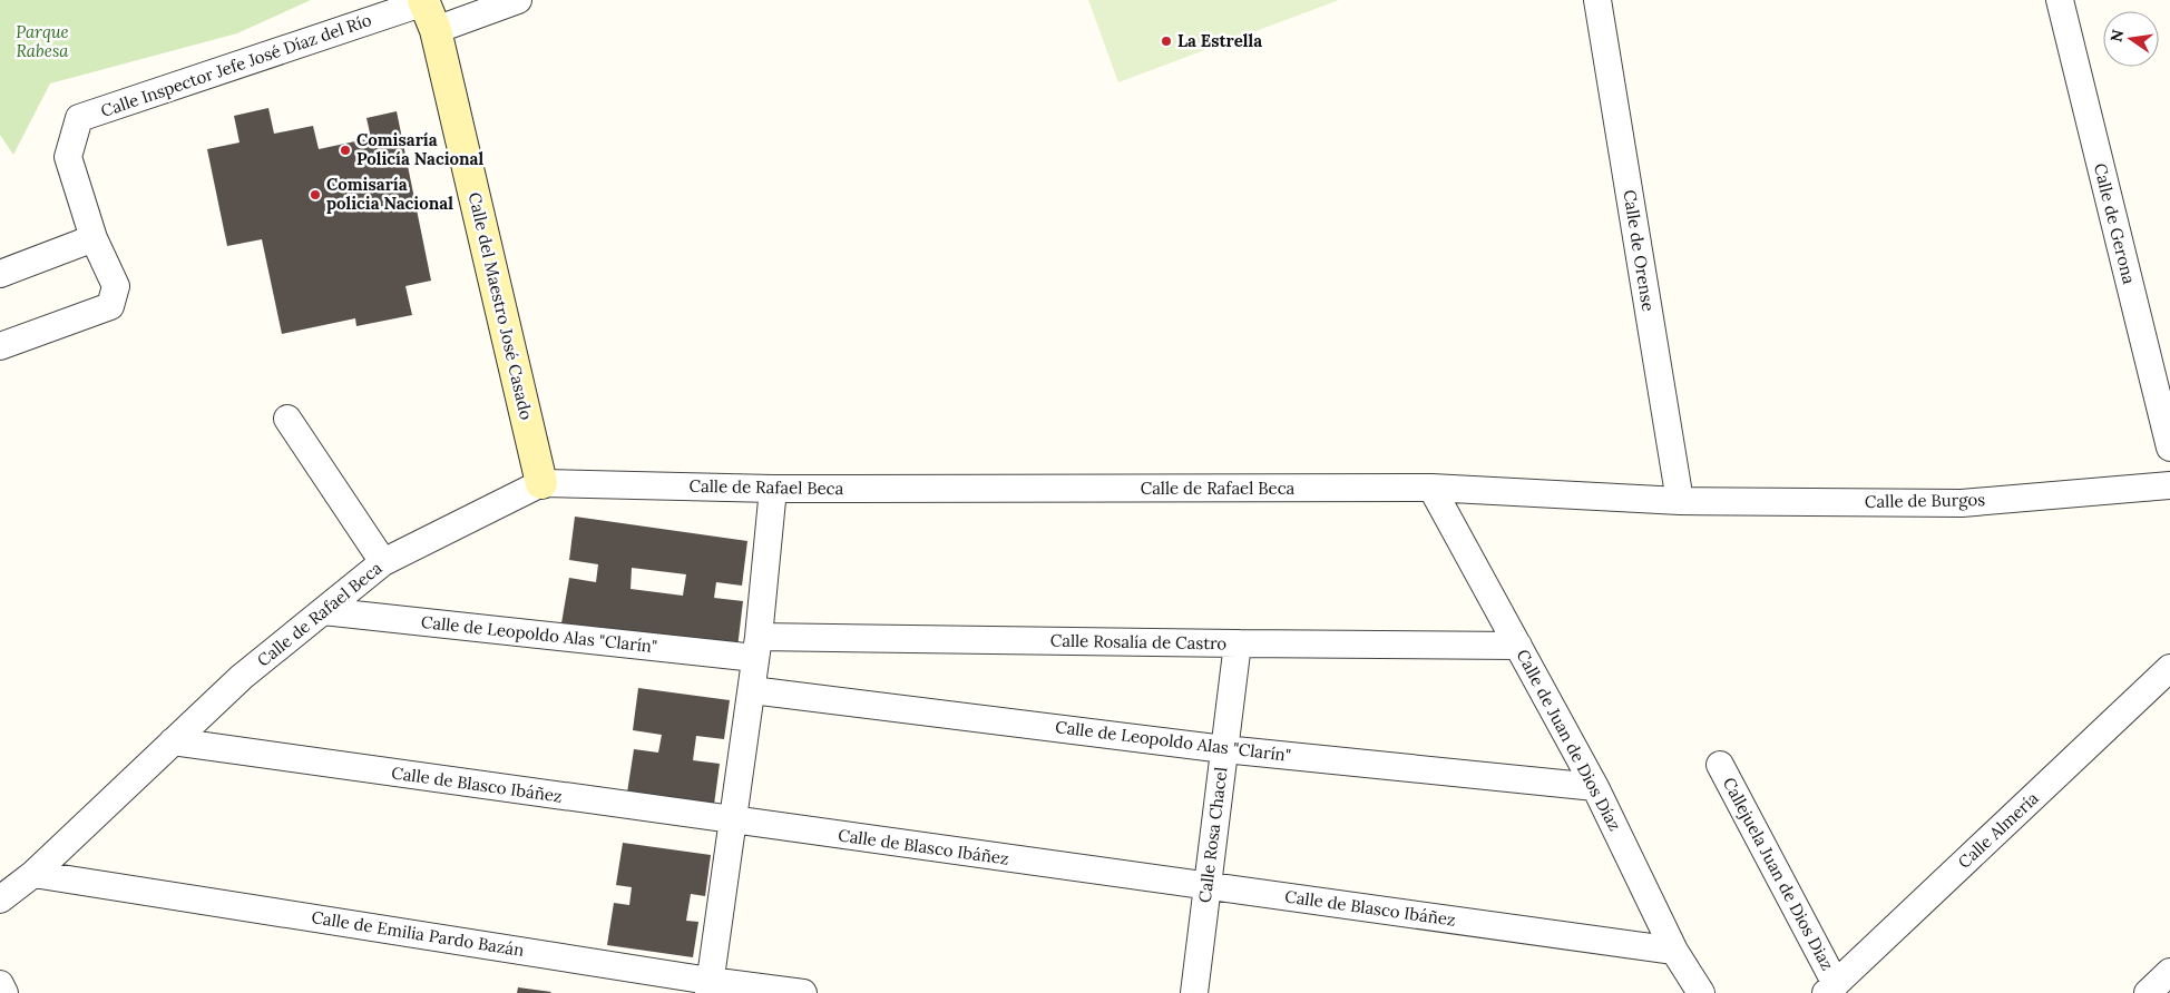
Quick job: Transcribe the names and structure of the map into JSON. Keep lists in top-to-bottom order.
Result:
{
  "streets": {
    "street": [
      "Calle Inspector Jefe José Díaz del Río",
      "Calle de Gerona",
      "Calle de Orense",
      "Calle del Maestro José Casado",
      "Calle de Rafael Beca",
      "Calle de Burgos",
      "Calle de Leopoldo Alas \"Clarín\"",
      "Calle Rosalía de Castro",
      "Calle de Juan de Dios Díaz",
      "Calle de Blasco Ibáñez",
      "Calle Almería",
      "Calle Rosa Chacel",
      "Callejuela Juan de Dios Diaz",
      "Calle de Emilia Pardo Bazán"
    ]
  },
  "crossings": [
    ["Calle Inspector Jefe José Díaz del Río", "Calle del Maestro José Casado"],
    ["Calle de Orense", "Calle de Rafael Beca"],
    ["Calle de Orense", "Calle de Burgos"],
    ["Calle del Maestro José Casado", "Calle de Rafael Beca"],
    ["Calle de Rafael Beca", "Calle de Burgos"],
    ["Calle de Rafael Beca", "Calle de Leopoldo Alas \"Clarín\""],
    ["Calle de Rafael Beca", "Calle de Juan de Dios Díaz"],
    ["Calle de Rafael Beca", "Calle de Blasco Ibáñez"],
    ["Calle de Rafael Beca", "Calle de Emilia Pardo Bazán"],
    ["Calle de Leopoldo Alas \"Clarín\"", "Calle Rosalía de Castro"],
    ["Calle de Leopoldo Alas \"Clarín\"", "Calle de Juan de Dios Díaz"],
    ["Calle de Leopoldo Alas \"Clarín\"", "Calle Rosa Chacel"],
    ["Calle Rosalía de Castro", "Calle de Juan de Dios Díaz"],
    ["Calle Rosalía de Castro", "Calle Rosa Chacel"],
    ["Calle de Juan de Dios Díaz", "Calle de Blasco Ibáñez"],
    ["Calle de Blasco Ibáñez", "Calle Rosa Chacel"],
    ["Calle Almería", "Callejuela Juan de Dios Diaz"]
  ],
  "parks": ["Parque Rabesa"],
  "places": ["La Estrella", "Comisaría Policía Nacional", "Comisaría policia Nacional"],
  "north": "left"
}
